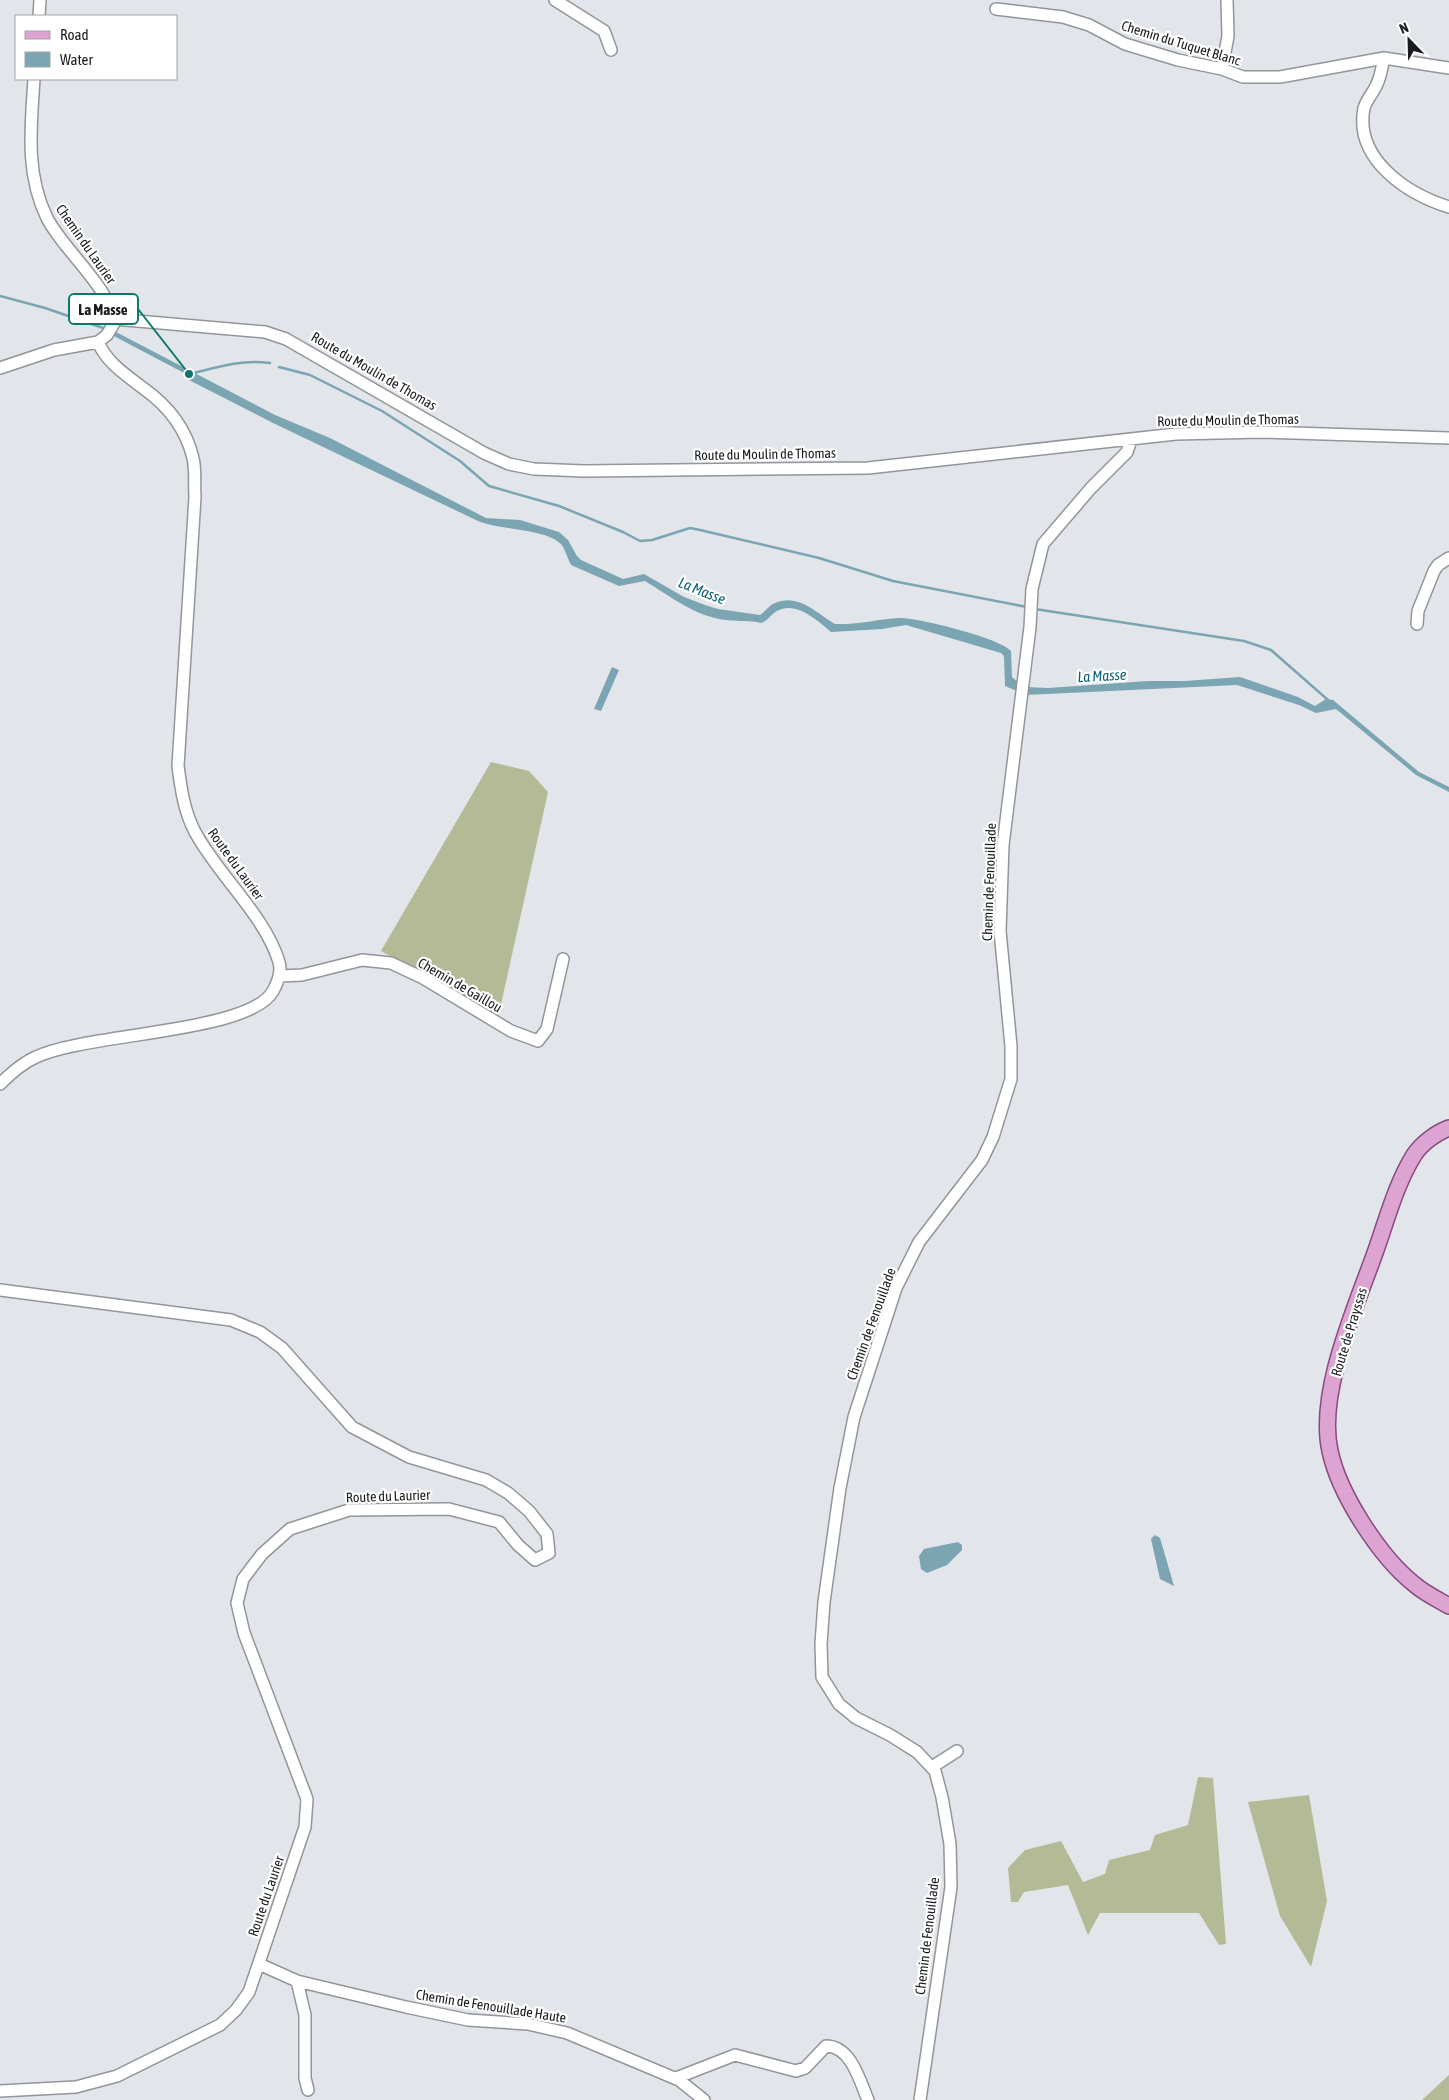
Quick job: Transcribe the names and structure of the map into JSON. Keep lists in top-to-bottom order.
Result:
{
  "streets": {
    "main road": ["Route de Prayssas"],
    "street": [
      "Chemin du Tuquet Blanc",
      "Chemin du Laurier",
      "Route du Moulin de Thomas",
      "Route du Laurier",
      "Chemin de Fenouillade",
      "Chemin de Gaillou",
      "Chemin de Fenouillade Haute"
    ]
  },
  "crossings": [
    ["Chemin du Laurier", "Route du Moulin de Thomas"],
    ["Chemin du Laurier", "Route du Laurier"],
    ["Route du Moulin de Thomas", "Route du Laurier"],
    ["Route du Moulin de Thomas", "Chemin de Fenouillade"],
    ["Route du Laurier", "Chemin de Gaillou"],
    ["Route du Laurier", "Chemin de Fenouillade Haute"]
  ],
  "water": ["La Masse"],
  "places": ["La Masse"],
  "legend": ["Road", "Water"],
  "north": "top left"
}
